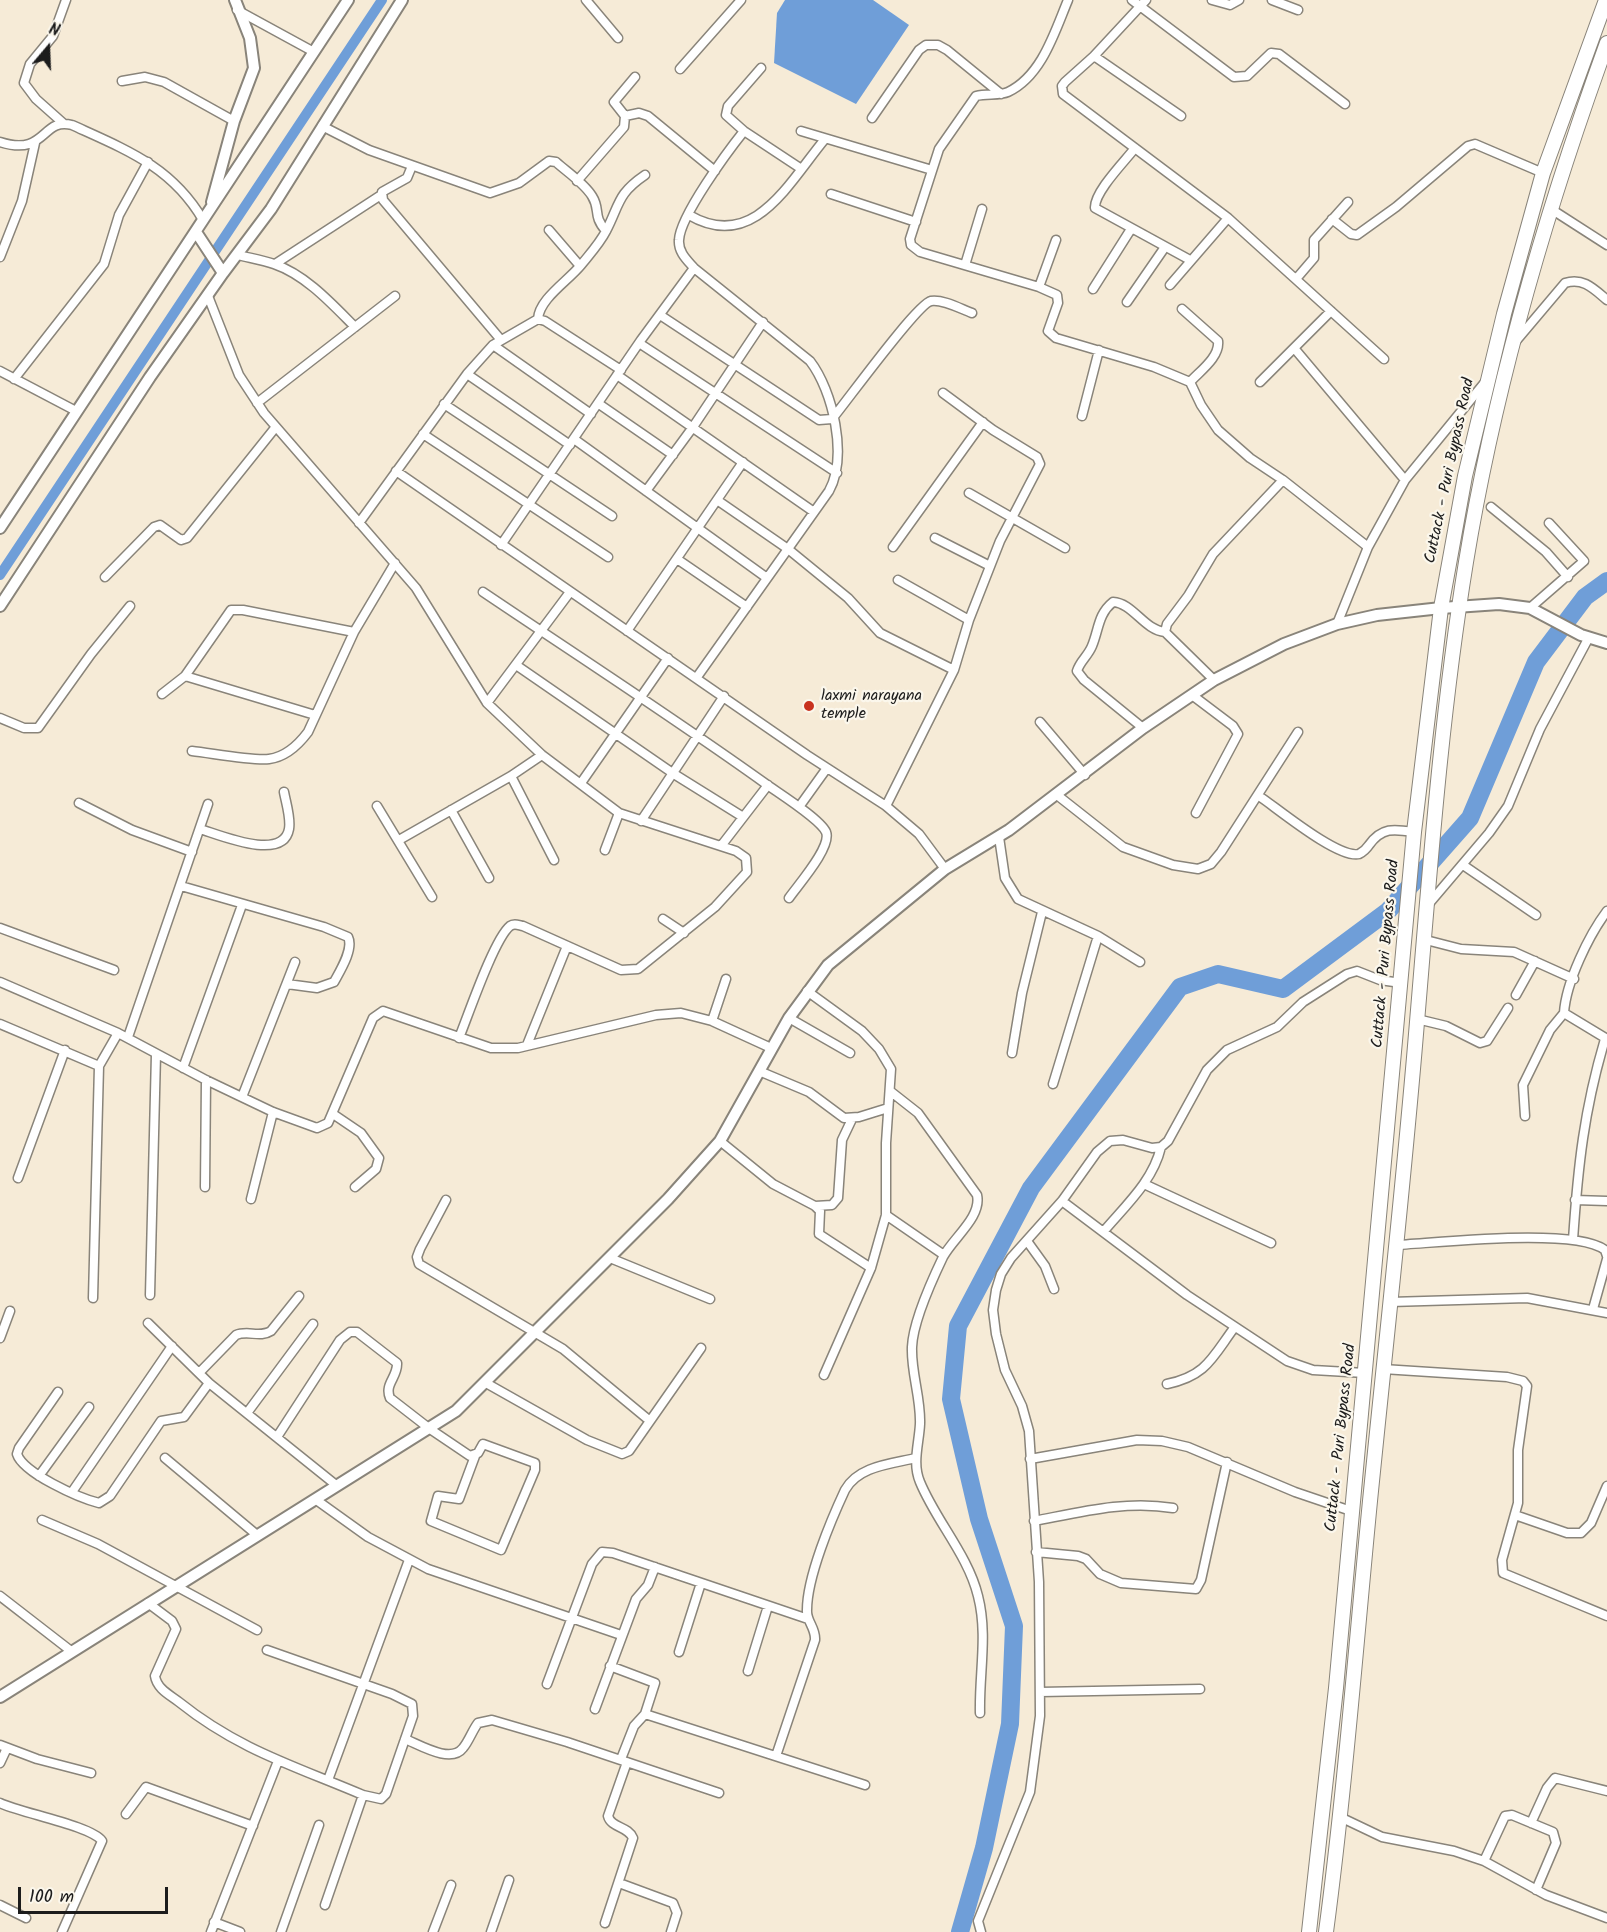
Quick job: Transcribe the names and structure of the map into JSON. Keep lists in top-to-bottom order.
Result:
{
  "streets": {
    "highway": ["Cuttack - Puri Bypass Road"]
  },
  "places": ["laxmi narayana temple"],
  "scale_bar": "100 m",
  "north": "top"
}
